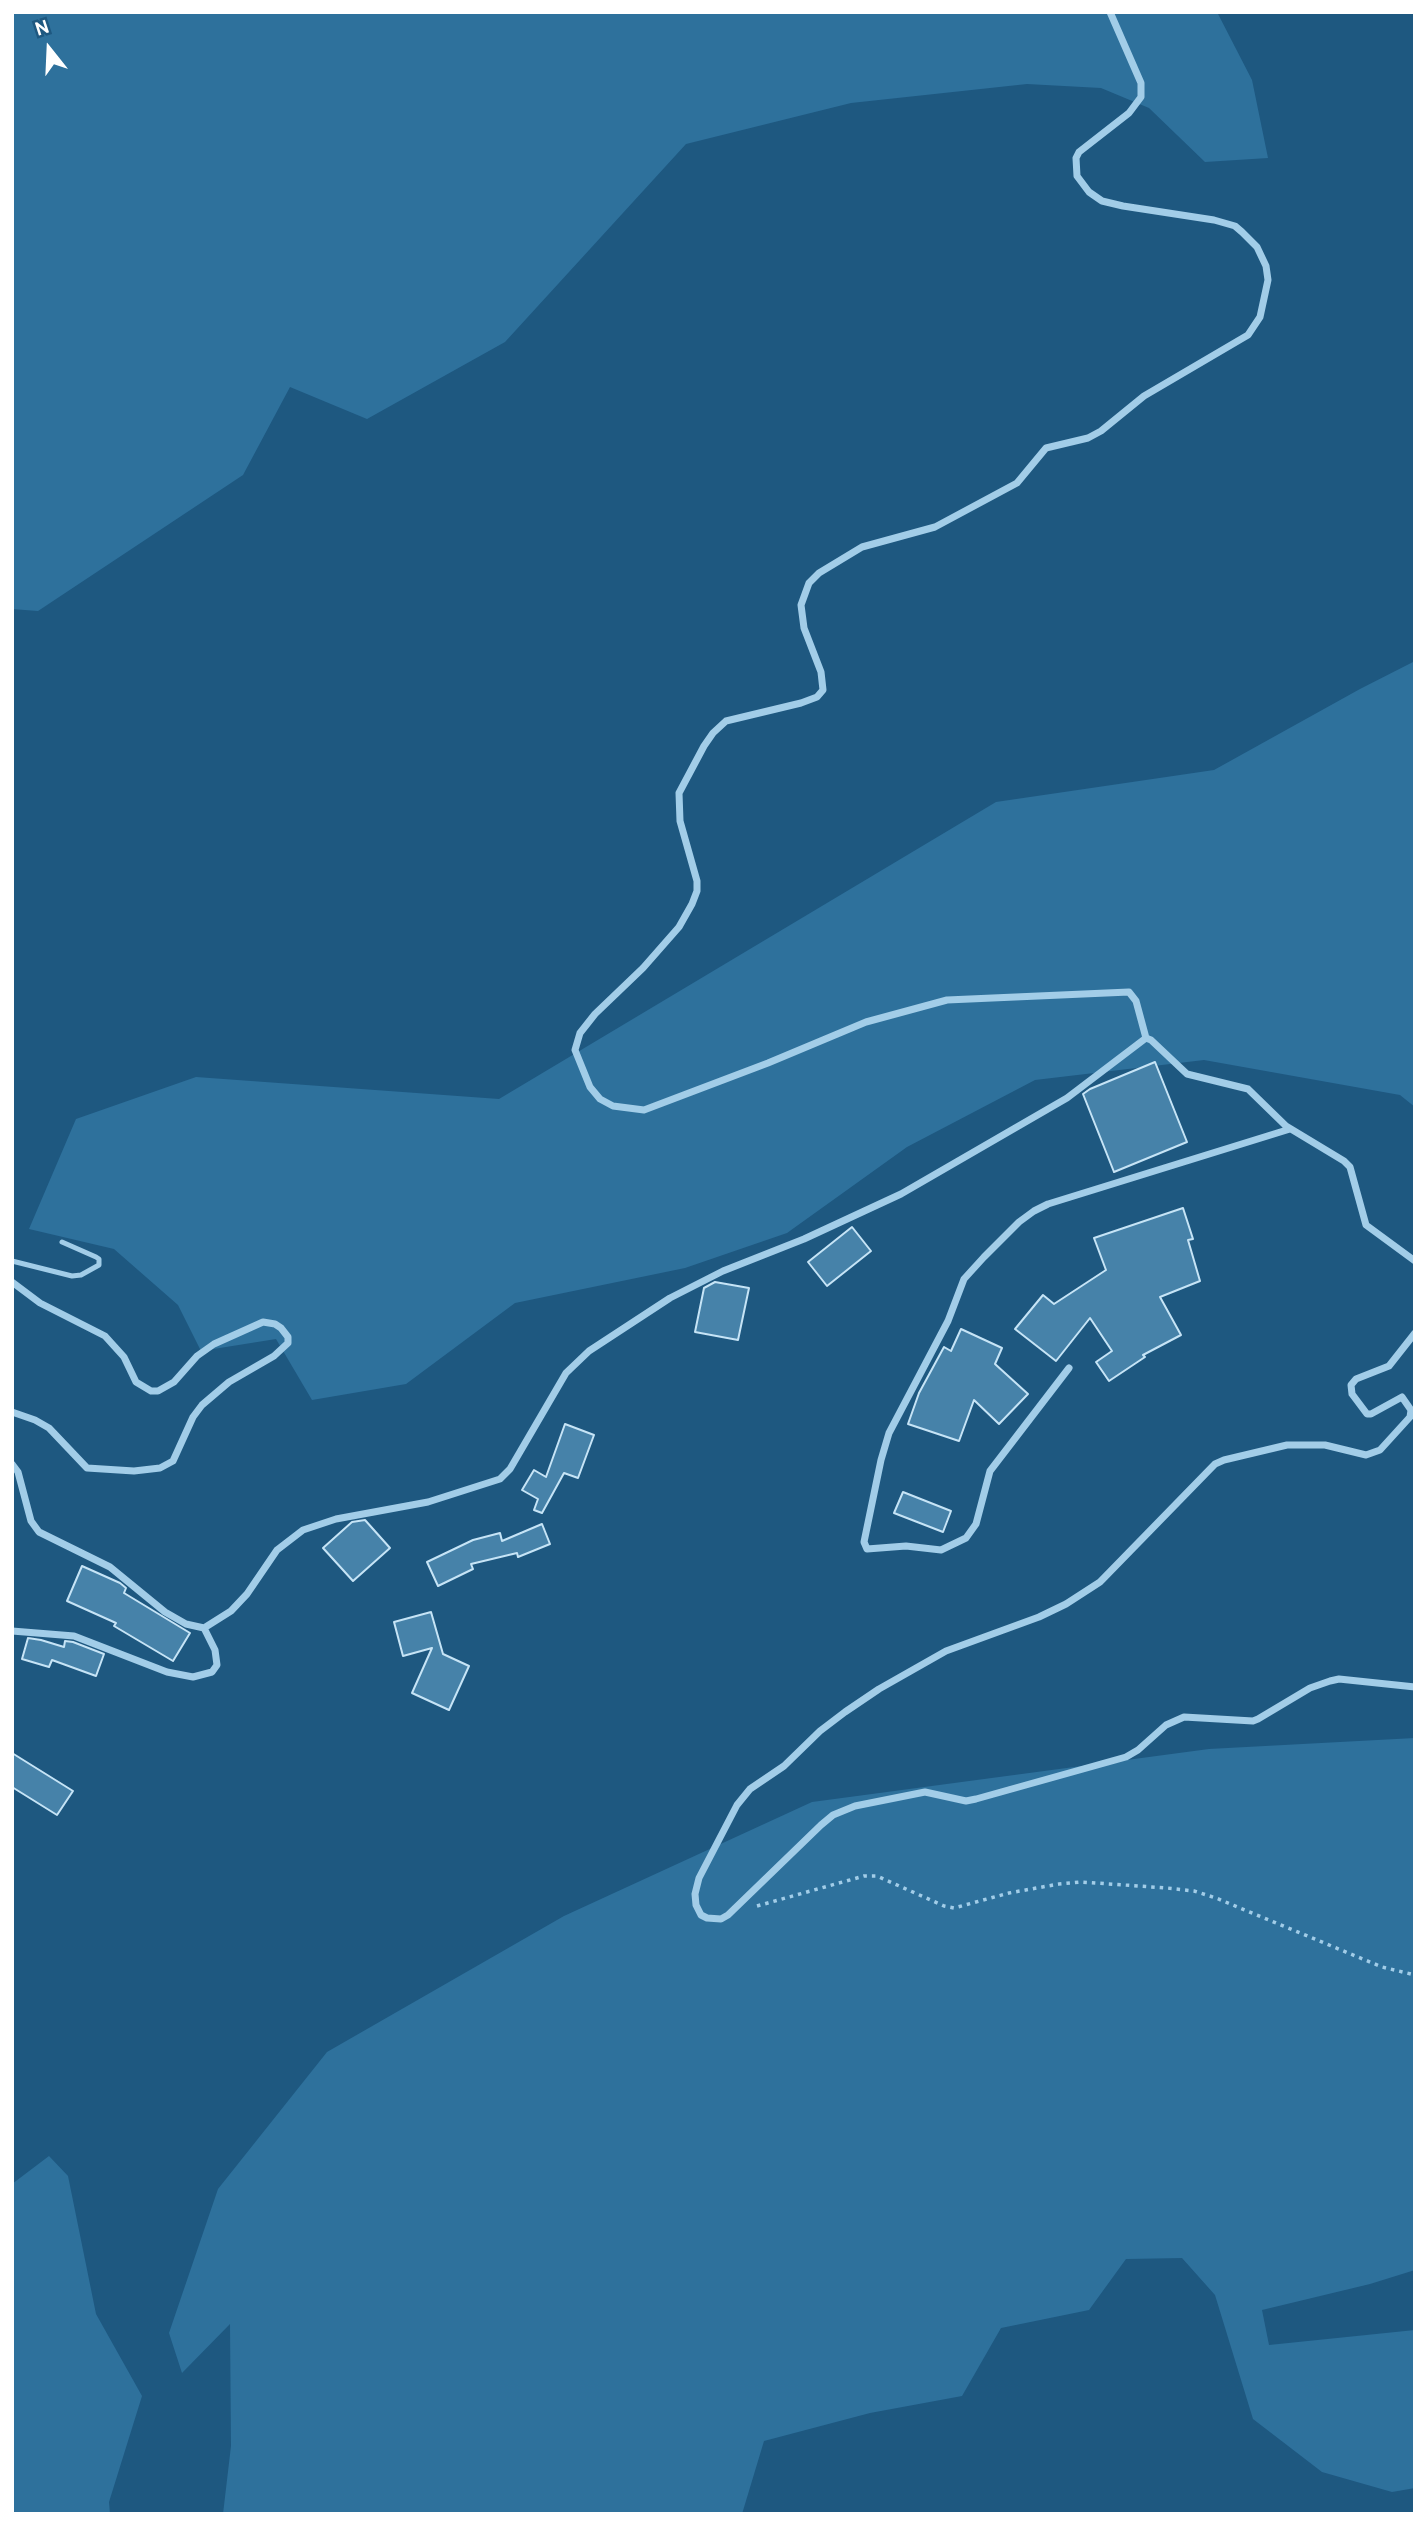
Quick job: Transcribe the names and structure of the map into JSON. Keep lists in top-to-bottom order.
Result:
{
  "north": "top"
}
